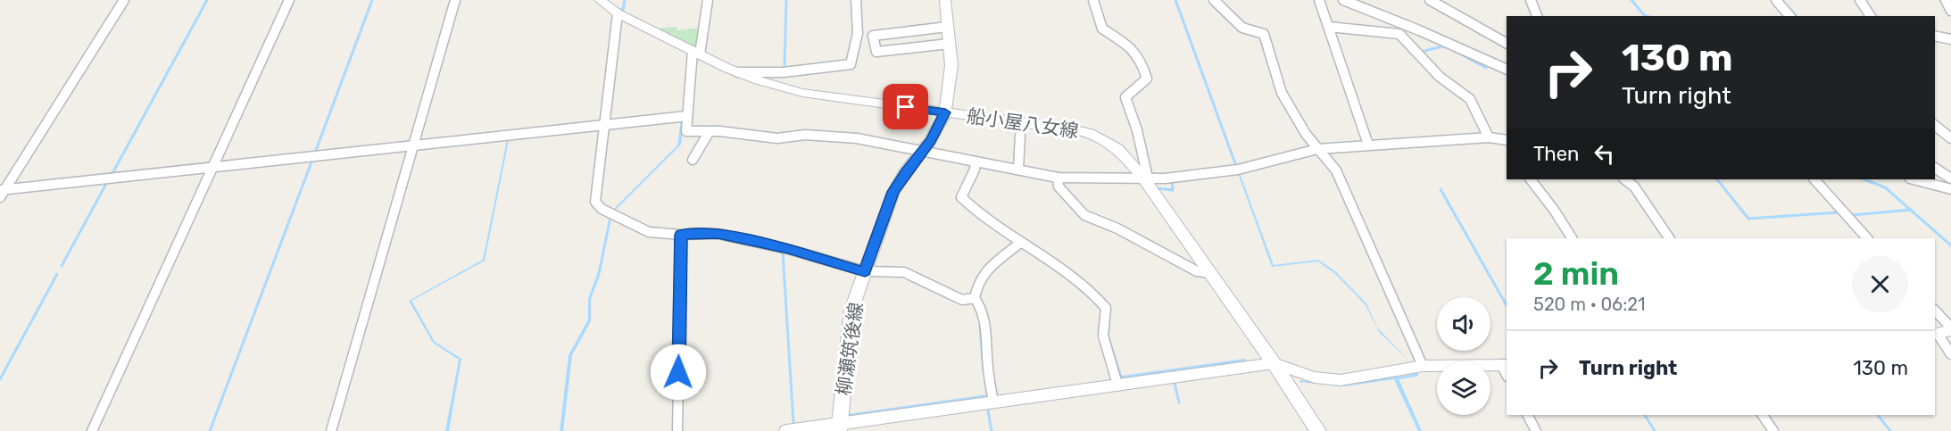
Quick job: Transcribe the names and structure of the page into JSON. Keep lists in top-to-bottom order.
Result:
{
  "streets": {
    "main road": ["船小屋八女線", "柳瀬筑後線"]
  },
  "crossings": [
    ["船小屋八女線", "柳瀬筑後線"]
  ],
  "page": {
    "turn": ["130 m", "Turn right"],
    "then": "Then",
    "heading": ["2 min", "520 m · 06:21"],
    "list": [
      {
        "name": "Turn right",
        "value": "130 m"
      }
    ]
  }
}
